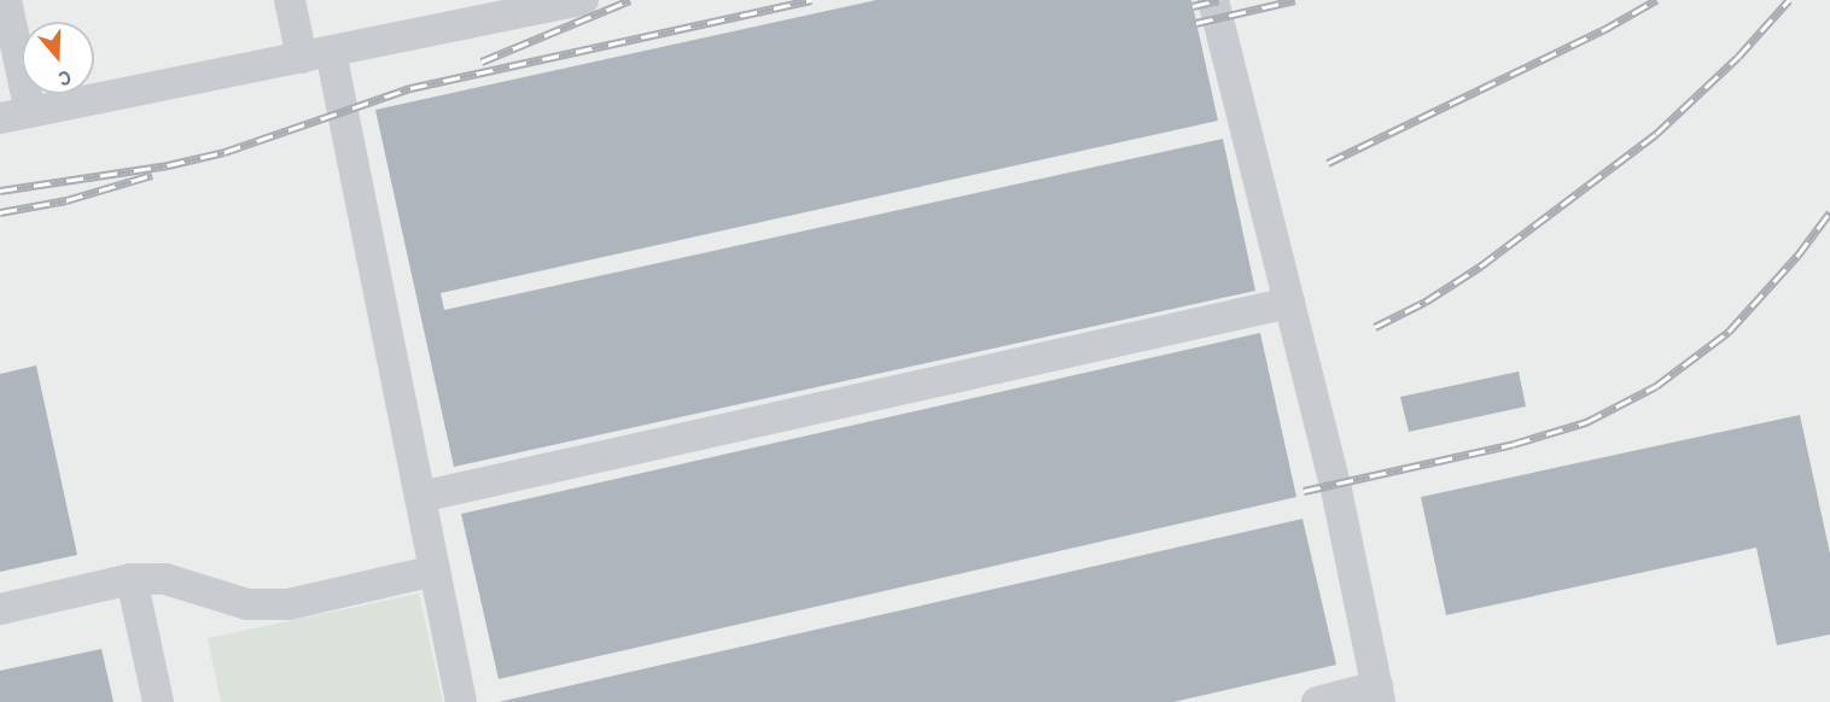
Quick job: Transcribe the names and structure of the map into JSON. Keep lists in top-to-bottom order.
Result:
{
  "north": "bottom"
}
